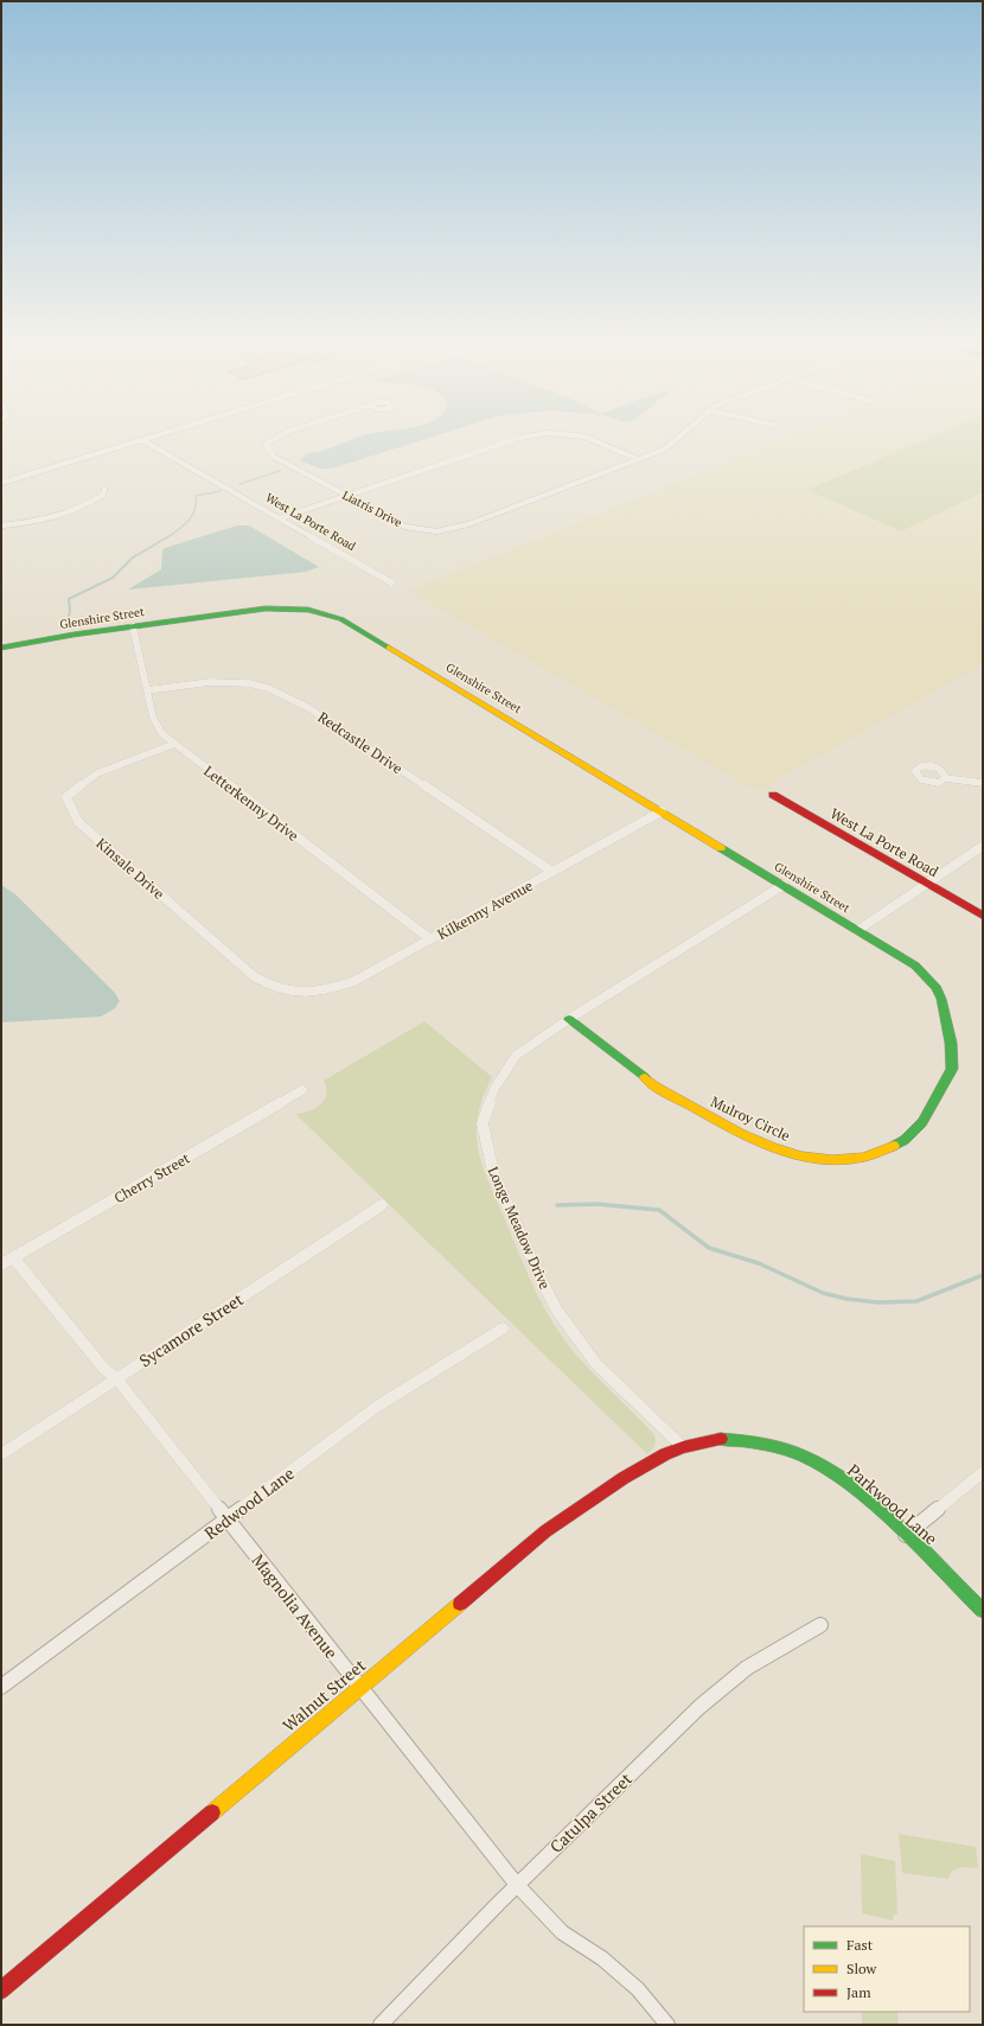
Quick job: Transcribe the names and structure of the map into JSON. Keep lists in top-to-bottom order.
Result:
{
  "streets": {
    "street": [
      "Liatris Drive",
      "West La Porte Road",
      "Glenshire Street",
      "Redcastle Drive",
      "Letterkenny Drive",
      "Kinsale Drive",
      "Kilkenny Avenue",
      "Mulroy Circle",
      "Cherry Street",
      "Longe Meadow Drive",
      "Sycamore Street",
      "Redwood Lane",
      "Parkwood Lane",
      "Magnolia Avenue",
      "Walnut Street",
      "Catulpa Street"
    ]
  },
  "crossings": [
    ["Glenshire Street", "Letterkenny Drive"],
    ["Glenshire Street", "Kilkenny Avenue"],
    ["Glenshire Street", "Mulroy Circle"],
    ["Glenshire Street", "Longe Meadow Drive"],
    ["Redcastle Drive", "Letterkenny Drive"],
    ["Redcastle Drive", "Kilkenny Avenue"],
    ["Letterkenny Drive", "Kinsale Drive"],
    ["Letterkenny Drive", "Kilkenny Avenue"],
    ["Kinsale Drive", "Kilkenny Avenue"],
    ["Mulroy Circle", "Longe Meadow Drive"],
    ["Cherry Street", "Magnolia Avenue"],
    ["Longe Meadow Drive", "Parkwood Lane"],
    ["Longe Meadow Drive", "Walnut Street"],
    ["Sycamore Street", "Magnolia Avenue"],
    ["Redwood Lane", "Magnolia Avenue"],
    ["Parkwood Lane", "Walnut Street"],
    ["Magnolia Avenue", "Walnut Street"],
    ["Magnolia Avenue", "Catulpa Street"]
  ],
  "legend": ["Fast", "Slow", "Jam"]
}
